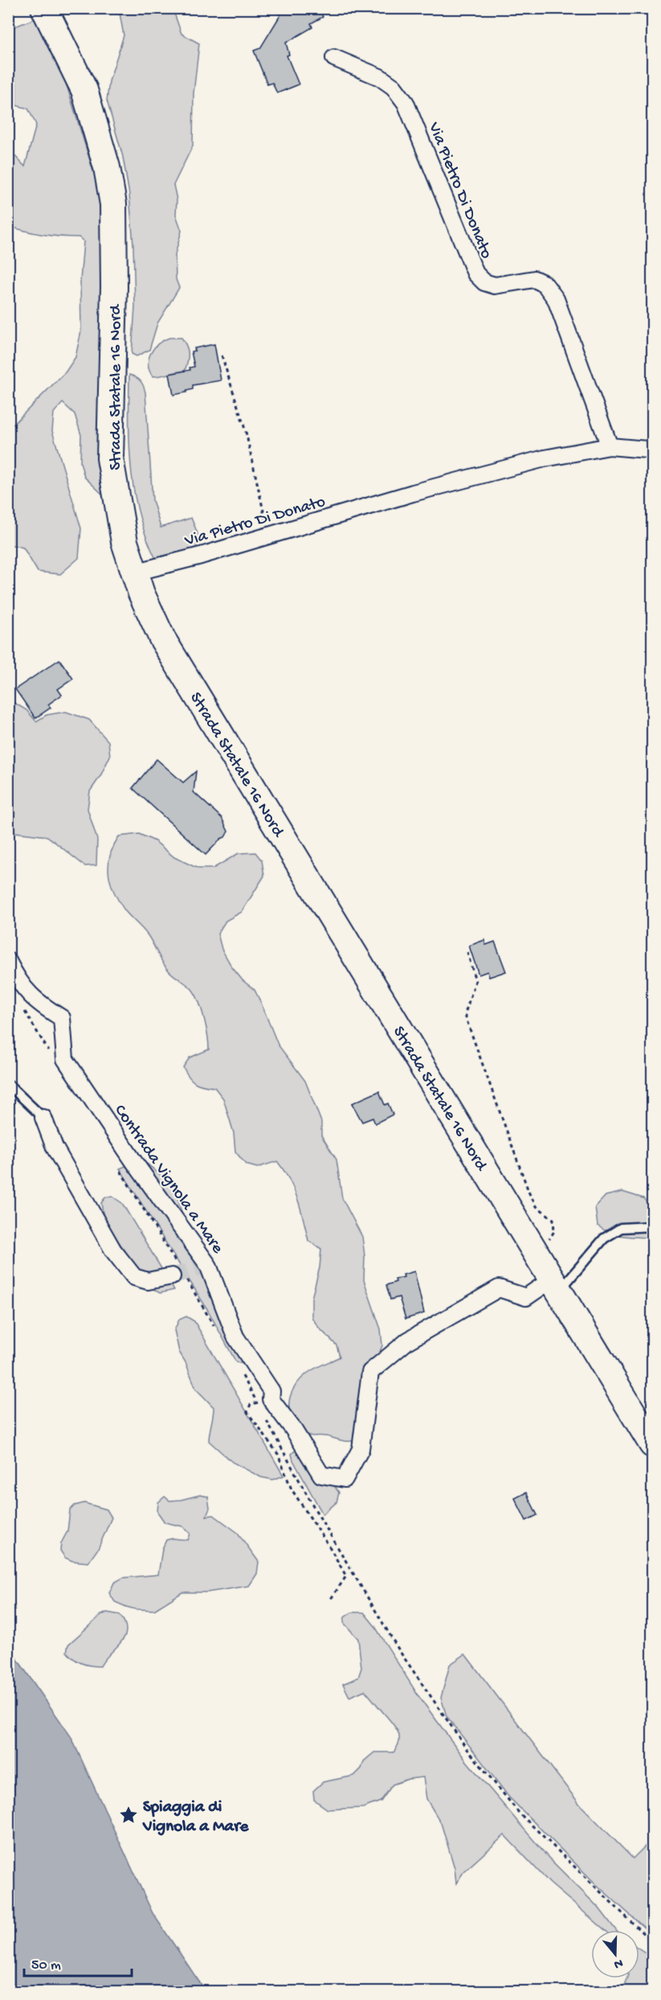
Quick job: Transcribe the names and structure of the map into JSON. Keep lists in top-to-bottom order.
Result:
{
  "streets": {
    "main road": ["Strada Statale 16 Nord"],
    "street": ["Via Pietro Di Donato", "Contrada Vignola a Mare"]
  },
  "crossings": [
    ["Via Pietro Di Donato", "Strada Statale 16 Nord"],
    ["Strada Statale 16 Nord", "Contrada Vignola a Mare"]
  ],
  "places": {
    "place": ["Spiaggia di Vignola a Mare"]
  },
  "scale_bar": "50 m",
  "north": "bottom"
}
